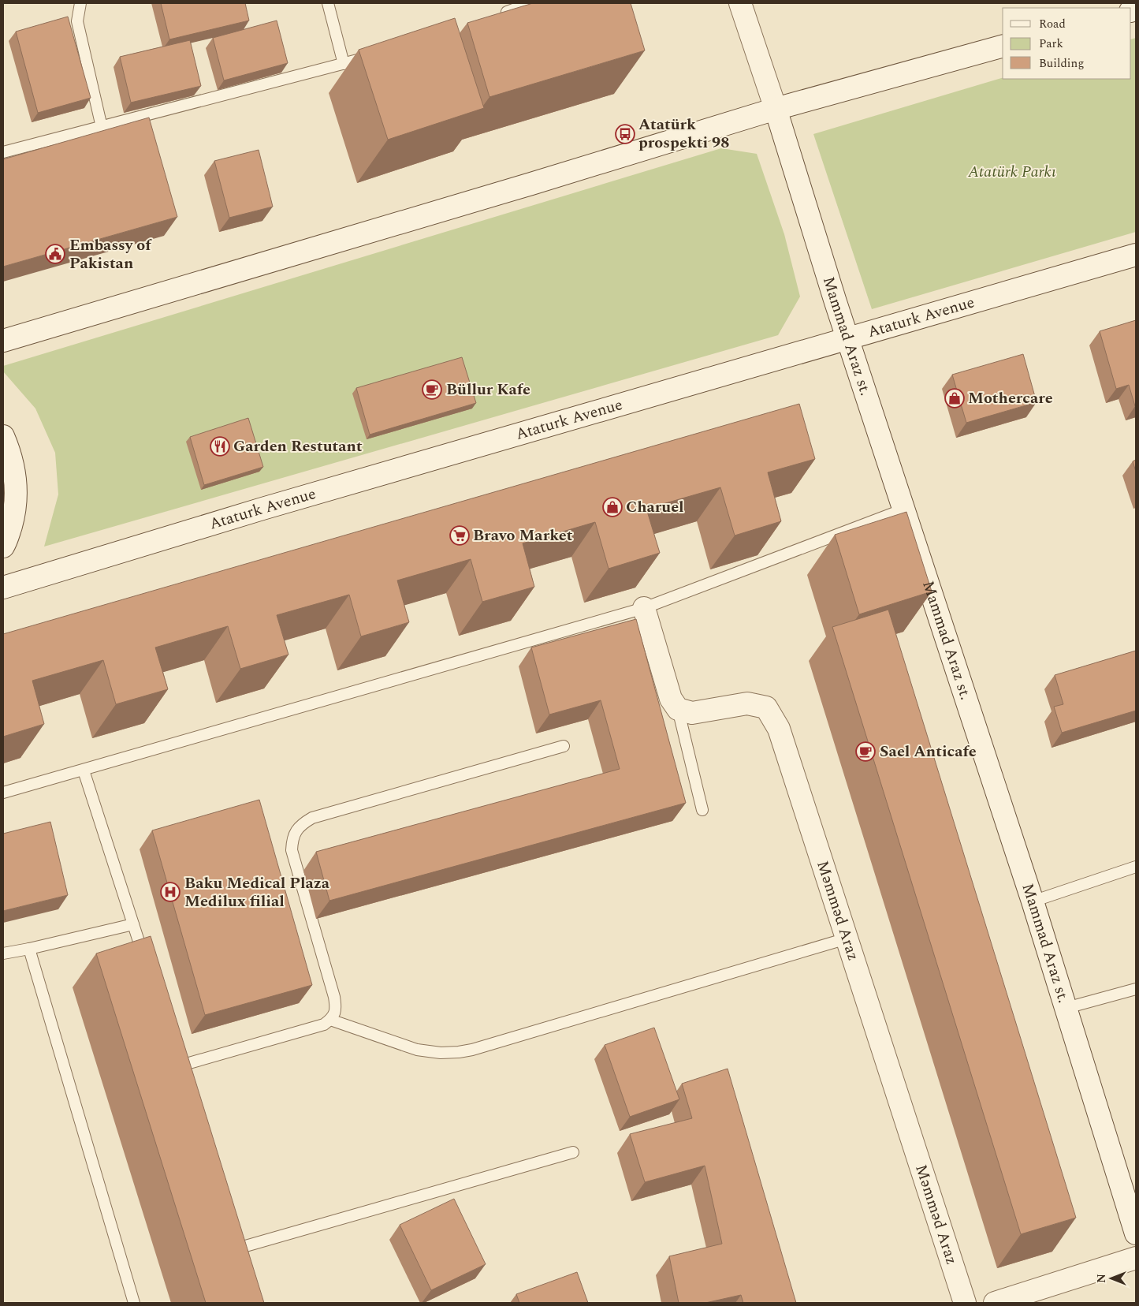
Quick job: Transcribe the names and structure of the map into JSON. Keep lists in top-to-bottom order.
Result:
{
  "streets": {
    "main road": ["Ataturk Avenue", "Mammad Araz st.", "Məmməd Araz"]
  },
  "crossings": [
    ["Ataturk Avenue", "Mammad Araz st."]
  ],
  "parks": ["Atatürk Parkı"],
  "places": {
    "bus stop": ["Atatürk prospekti 98"],
    "public building": ["Embassy of Pakistan"],
    "cafe": ["Büllur Kafe", "Sael Anticafe"],
    "shop": ["Mothercare", "Charuel"],
    "restaurant": ["Garden Restutant"],
    "supermarket": ["Bravo Market"],
    "hospital": ["Baku Medical Plaza Medilux filial"]
  },
  "legend": ["Road", "Park", "Building"],
  "north": "left"
}
